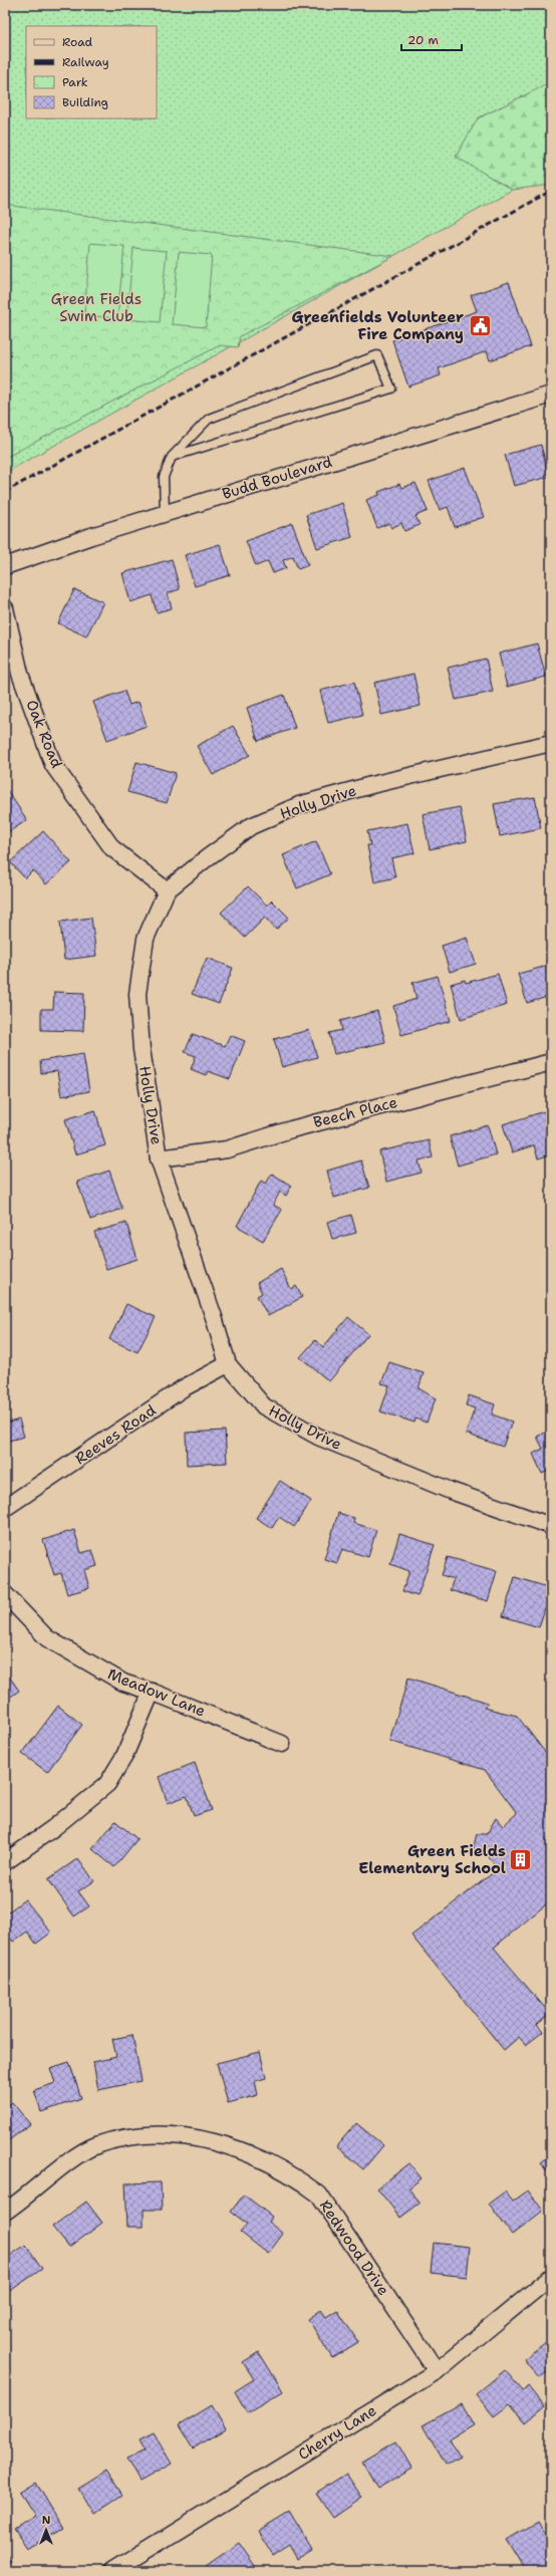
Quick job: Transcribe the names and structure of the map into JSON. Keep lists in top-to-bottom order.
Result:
{
  "streets": {
    "street": [
      "Budd Boulevard",
      "Oak Road",
      "Holly Drive",
      "Beech Place",
      "Reeves Road",
      "Meadow Lane",
      "Redwood Drive",
      "Cherry Lane"
    ]
  },
  "crossings": [
    ["Oak Road", "Holly Drive"],
    ["Holly Drive", "Beech Place"],
    ["Holly Drive", "Reeves Road"],
    ["Redwood Drive", "Cherry Lane"]
  ],
  "parks": ["Green Fields Swim Club"],
  "places": {
    "public building": ["Greenfields Volunteer Fire Company"],
    "building": ["Green Fields Elementary School"]
  },
  "legend": [
    "Road",
    "Railway",
    "Park",
    "Building"
  ],
  "scale_bar": "20 m",
  "north": "top"
}
